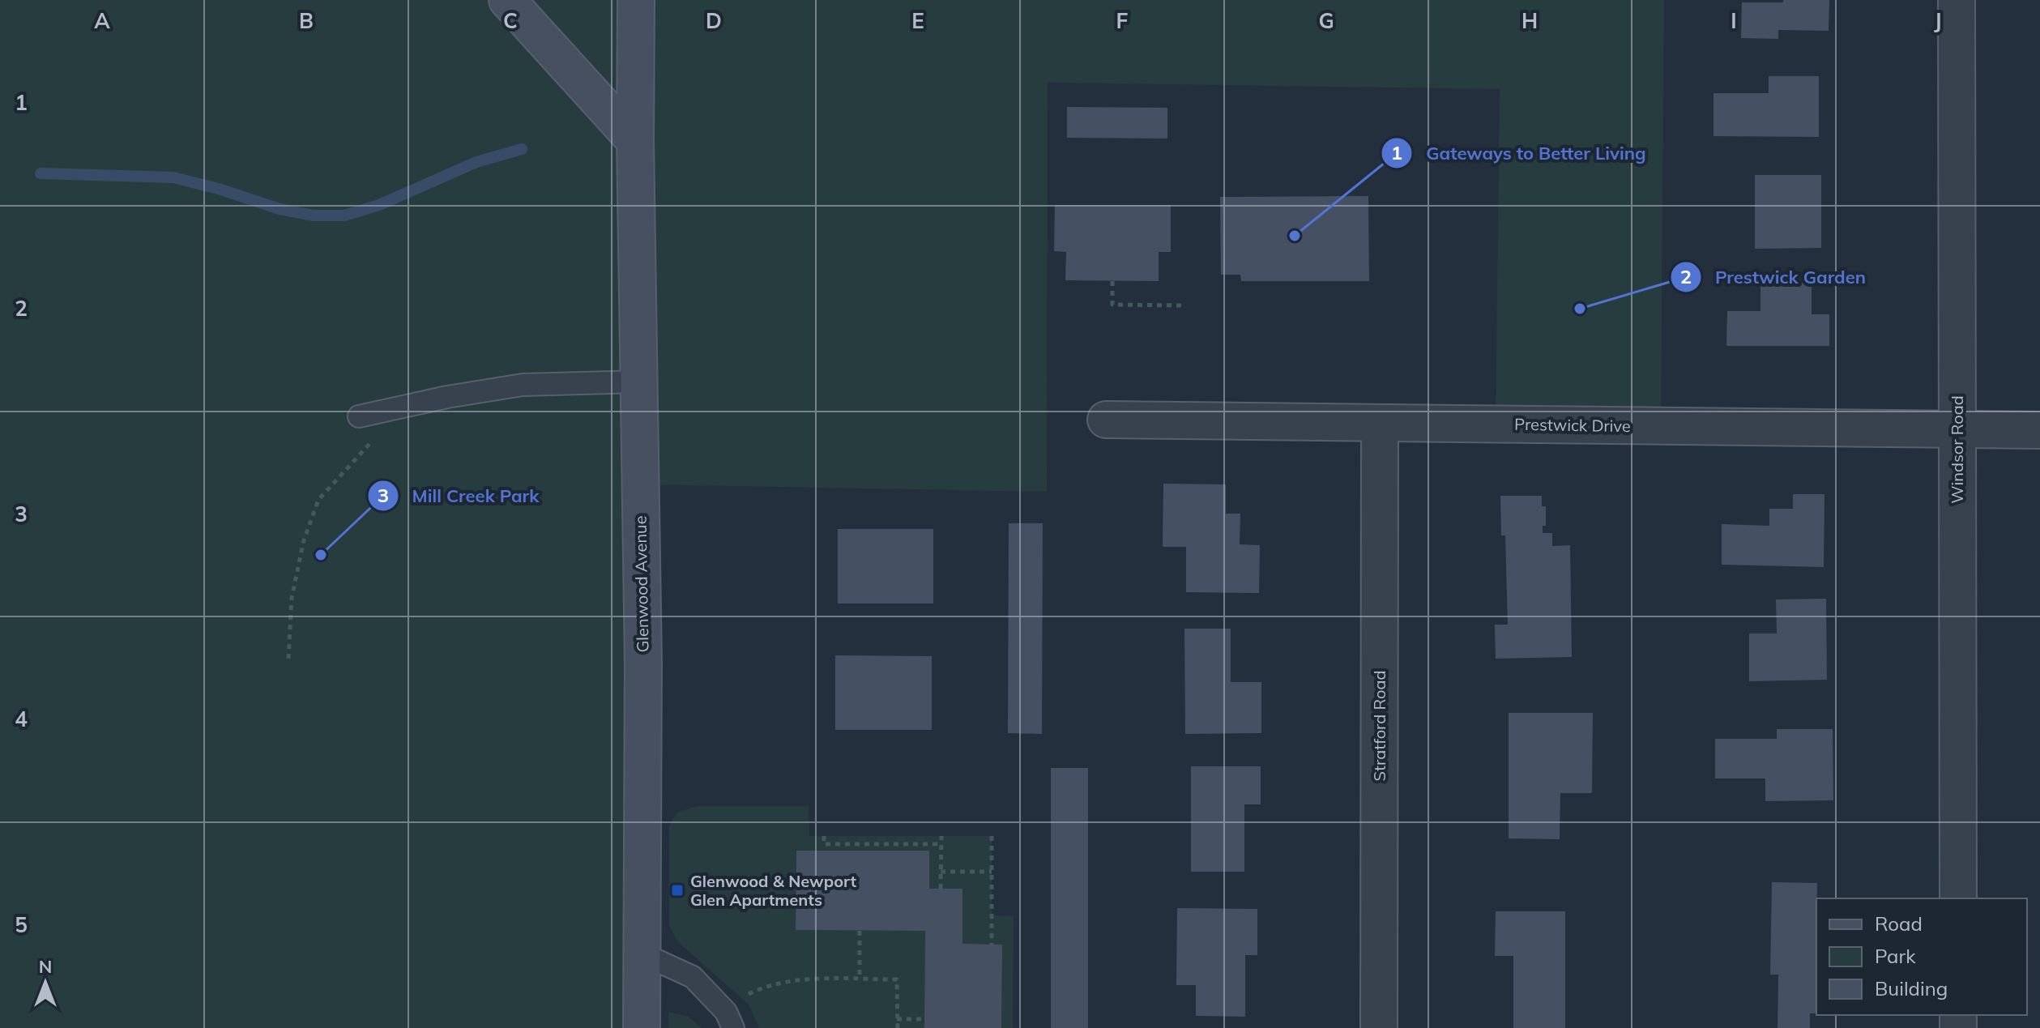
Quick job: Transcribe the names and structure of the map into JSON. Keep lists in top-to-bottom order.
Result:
{
  "streets": {
    "street": [
      "Prestwick Drive",
      "Windsor Road",
      "Glenwood Avenue",
      "Stratford Road"
    ]
  },
  "crossings": [
    ["Prestwick Drive", "Windsor Road"],
    ["Prestwick Drive", "Stratford Road"]
  ],
  "places": {
    "other": ["Gateways to Better Living", "Prestwick Garden", "Mill Creek Park"],
    "transit": ["Glenwood & Newport Glen Apartments"]
  },
  "legend": ["Road", "Park", "Building"],
  "north": "top",
  "grid": {
    "columns": [
      "A",
      "B",
      "C",
      "D",
      "E",
      "F",
      "G",
      "H",
      "I",
      "J"
    ],
    "rows": [
      "1",
      "2",
      "3",
      "4",
      "5"
    ]
  }
}
